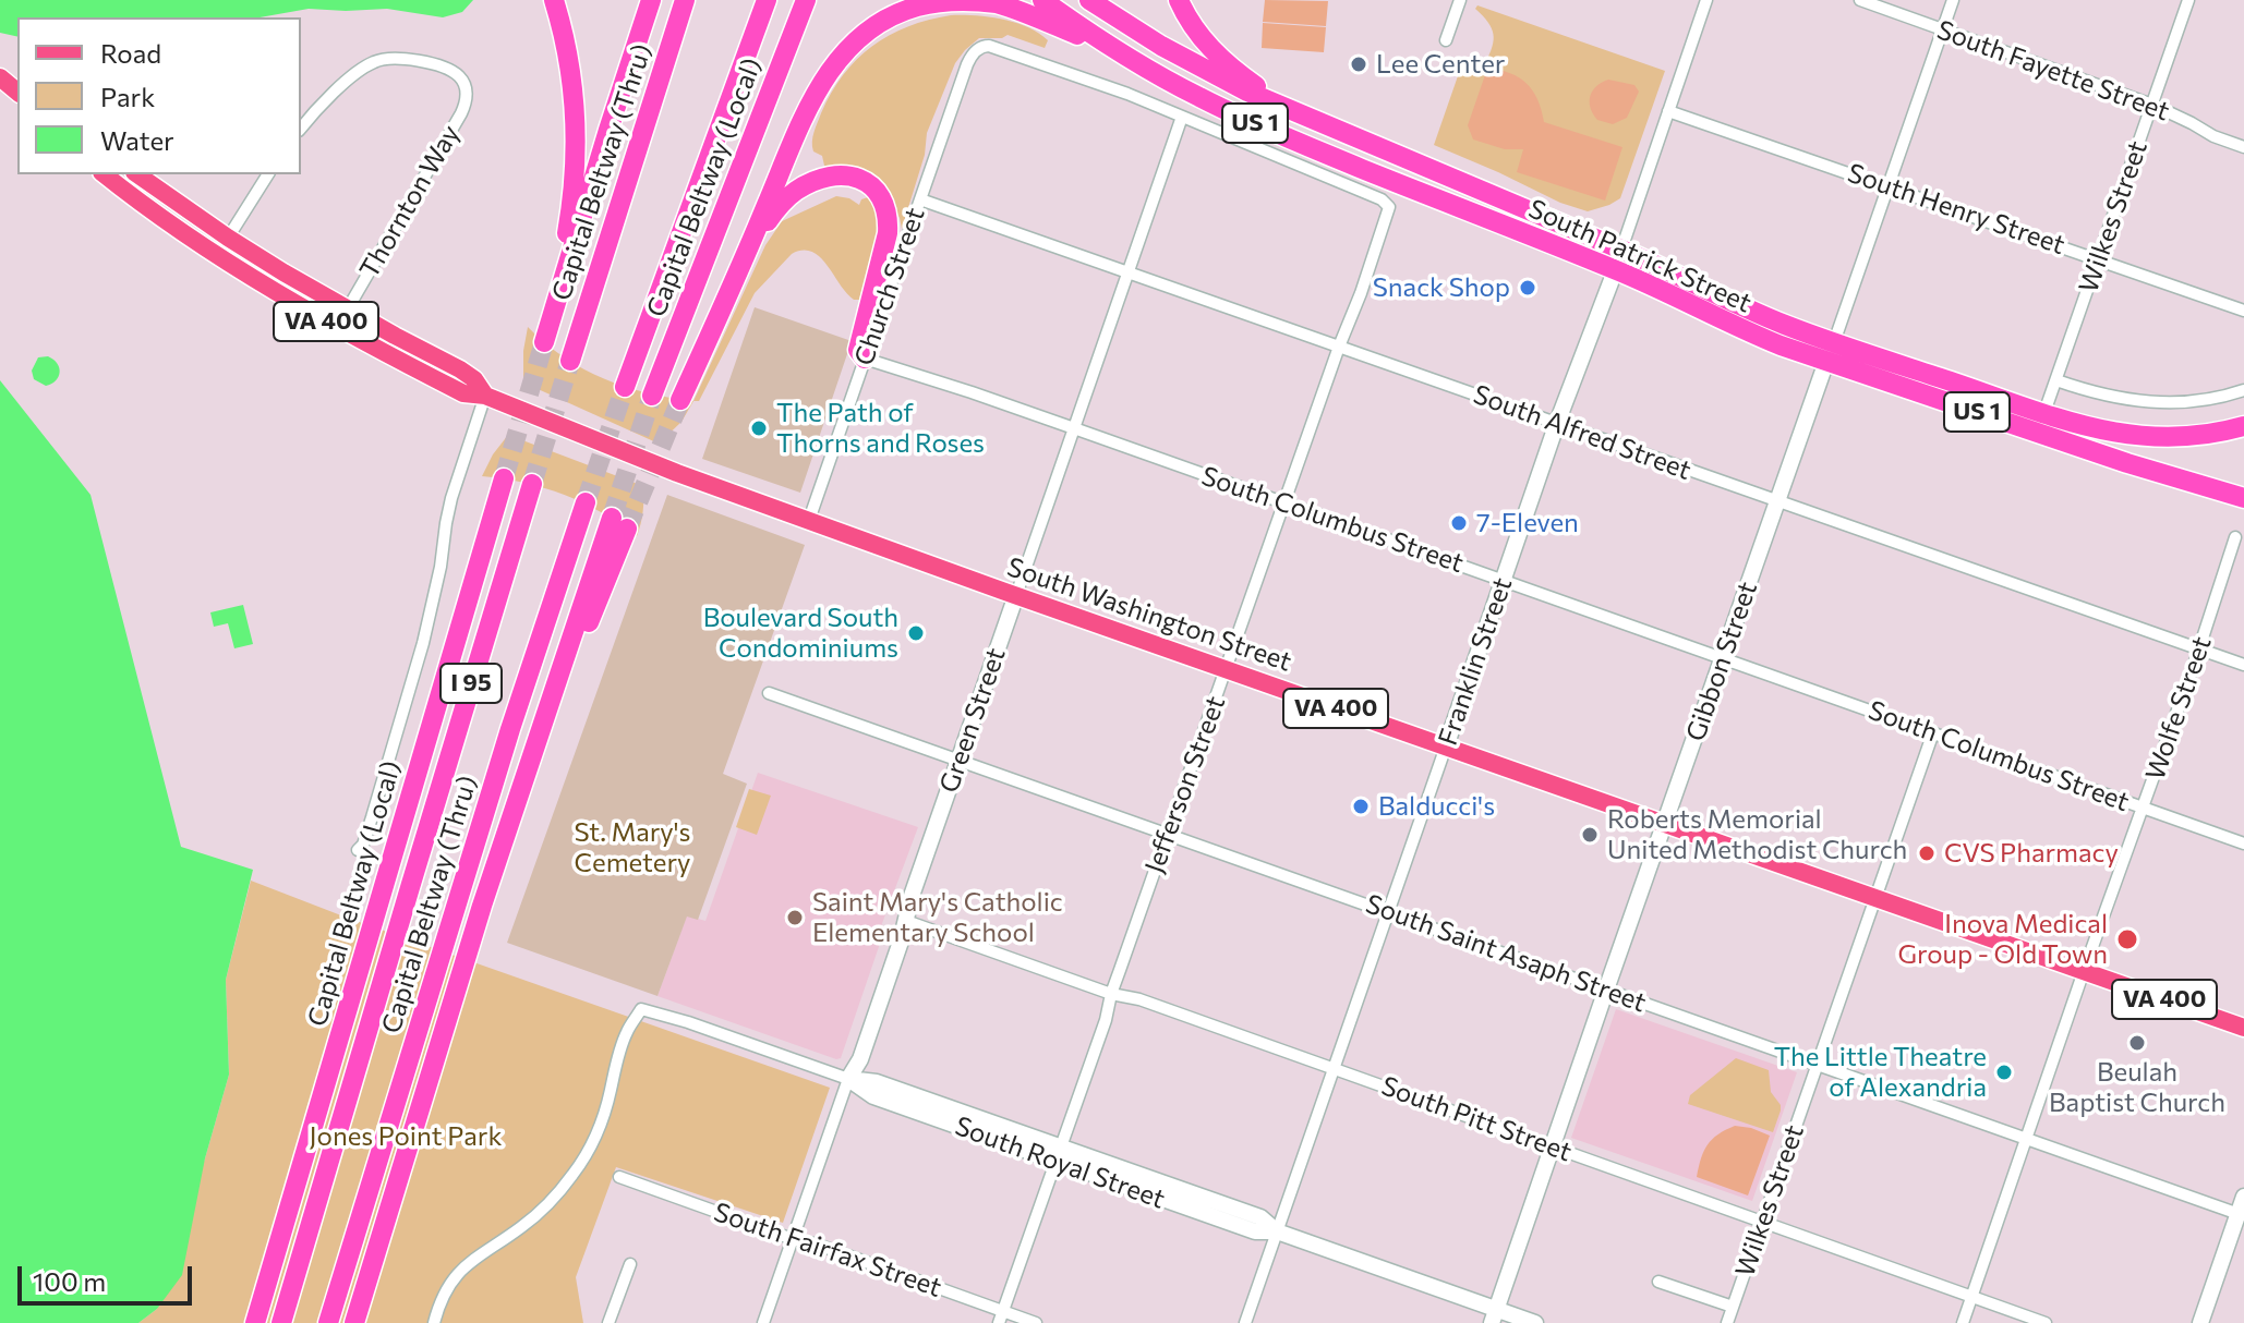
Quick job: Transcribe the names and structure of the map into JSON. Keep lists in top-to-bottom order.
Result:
{
  "streets": {
    "highway": [
      "US 1",
      "Capital Beltway (Thru)",
      "Capital Beltway (Local)",
      "South Patrick Street",
      "I 95"
    ],
    "main road": [
      "VA 400",
      "South Washington Street",
      "Franklin Street",
      "Gibbon Street",
      "Green Street",
      "South Royal Street"
    ],
    "street": [
      "South Fayette Street",
      "Thornton Way",
      "South Henry Street",
      "Wilkes Street",
      "Church Street",
      "South Alfred Street",
      "South Columbus Street",
      "Wolfe Street",
      "Jefferson Street",
      "South Saint Asaph Street",
      "South Pitt Street",
      "South Fairfax Street"
    ]
  },
  "crossings": [
    ["South Fayette Street", "Wilkes Street"],
    ["South Fayette Street", "Gibbon Street"],
    ["Thornton Way", "South Washington Street"],
    ["South Henry Street", "Wilkes Street"],
    ["South Henry Street", "Franklin Street"],
    ["South Henry Street", "Gibbon Street"],
    ["Wilkes Street", "South Patrick Street"],
    ["Wilkes Street", "South Columbus Street"],
    ["Wilkes Street", "South Washington Street"],
    ["Wilkes Street", "South Saint Asaph Street"],
    ["Wilkes Street", "South Pitt Street"],
    ["South Patrick Street", "Franklin Street"],
    ["South Patrick Street", "Gibbon Street"],
    ["Church Street", "South Alfred Street"],
    ["Church Street", "South Columbus Street"],
    ["Church Street", "South Washington Street"],
    ["Church Street", "Green Street"],
    ["Church Street", "Jefferson Street"],
    ["South Alfred Street", "Franklin Street"],
    ["South Alfred Street", "Gibbon Street"],
    ["South Alfred Street", "Wolfe Street"],
    ["South Alfred Street", "Green Street"],
    ["South Alfred Street", "Jefferson Street"],
    ["South Columbus Street", "Franklin Street"],
    ["South Columbus Street", "Gibbon Street"],
    ["South Columbus Street", "Wolfe Street"],
    ["South Columbus Street", "Green Street"],
    ["South Columbus Street", "Jefferson Street"],
    ["South Washington Street", "Franklin Street"],
    ["South Washington Street", "Gibbon Street"],
    ["South Washington Street", "Wolfe Street"],
    ["South Washington Street", "Green Street"],
    ["South Washington Street", "Jefferson Street"],
    ["Franklin Street", "South Saint Asaph Street"],
    ["Franklin Street", "South Pitt Street"],
    ["Franklin Street", "South Royal Street"],
    ["Gibbon Street", "South Saint Asaph Street"],
    ["Gibbon Street", "South Pitt Street"],
    ["Gibbon Street", "South Royal Street"],
    ["Wolfe Street", "South Saint Asaph Street"],
    ["Wolfe Street", "South Pitt Street"],
    ["Green Street", "Jefferson Street"],
    ["Green Street", "South Saint Asaph Street"],
    ["Green Street", "South Pitt Street"],
    ["Green Street", "South Royal Street"],
    ["Green Street", "South Fairfax Street"],
    ["Jefferson Street", "South Saint Asaph Street"],
    ["Jefferson Street", "South Pitt Street"],
    ["Jefferson Street", "South Royal Street"],
    ["Jefferson Street", "South Fairfax Street"]
  ],
  "parks": ["St. Mary's Cemetery", "Jones Point Park"],
  "places": [
    "Lee Center",
    "Snack Shop",
    "The Path of Thorns and Roses",
    "7-Eleven",
    "Boulevard South Condominiums",
    "Balducci's",
    "Roberts Memorial United Methodist Church",
    "CVS Pharmacy",
    "Saint Mary's Catholic Elementary School",
    "Inova Medical Group - Old Town",
    "Beulah Baptist Church",
    "The Little Theatre of Alexandria"
  ],
  "legend": ["Road", "Park", "Water"],
  "scale_bar": "100 m"
}
